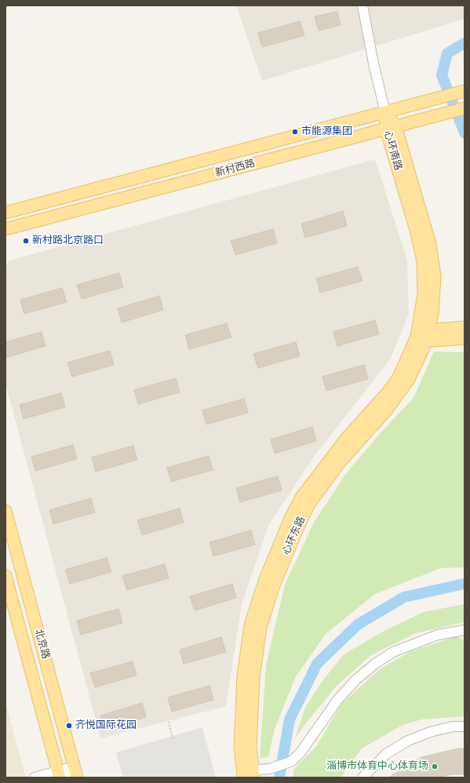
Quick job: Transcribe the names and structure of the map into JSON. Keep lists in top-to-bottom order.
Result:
{
  "streets": {
    "main road": [
      "心环南路",
      "新村西路",
      "心环东路",
      "北京路"
    ]
  },
  "crossings": [
    ["心环南路", "新村西路"],
    ["心环南路", "心环东路"]
  ],
  "places": [
    "市能源集团",
    "新村路北京路口",
    "齐悦国际花园",
    "淄博市体育中心体育场"
  ]
}
